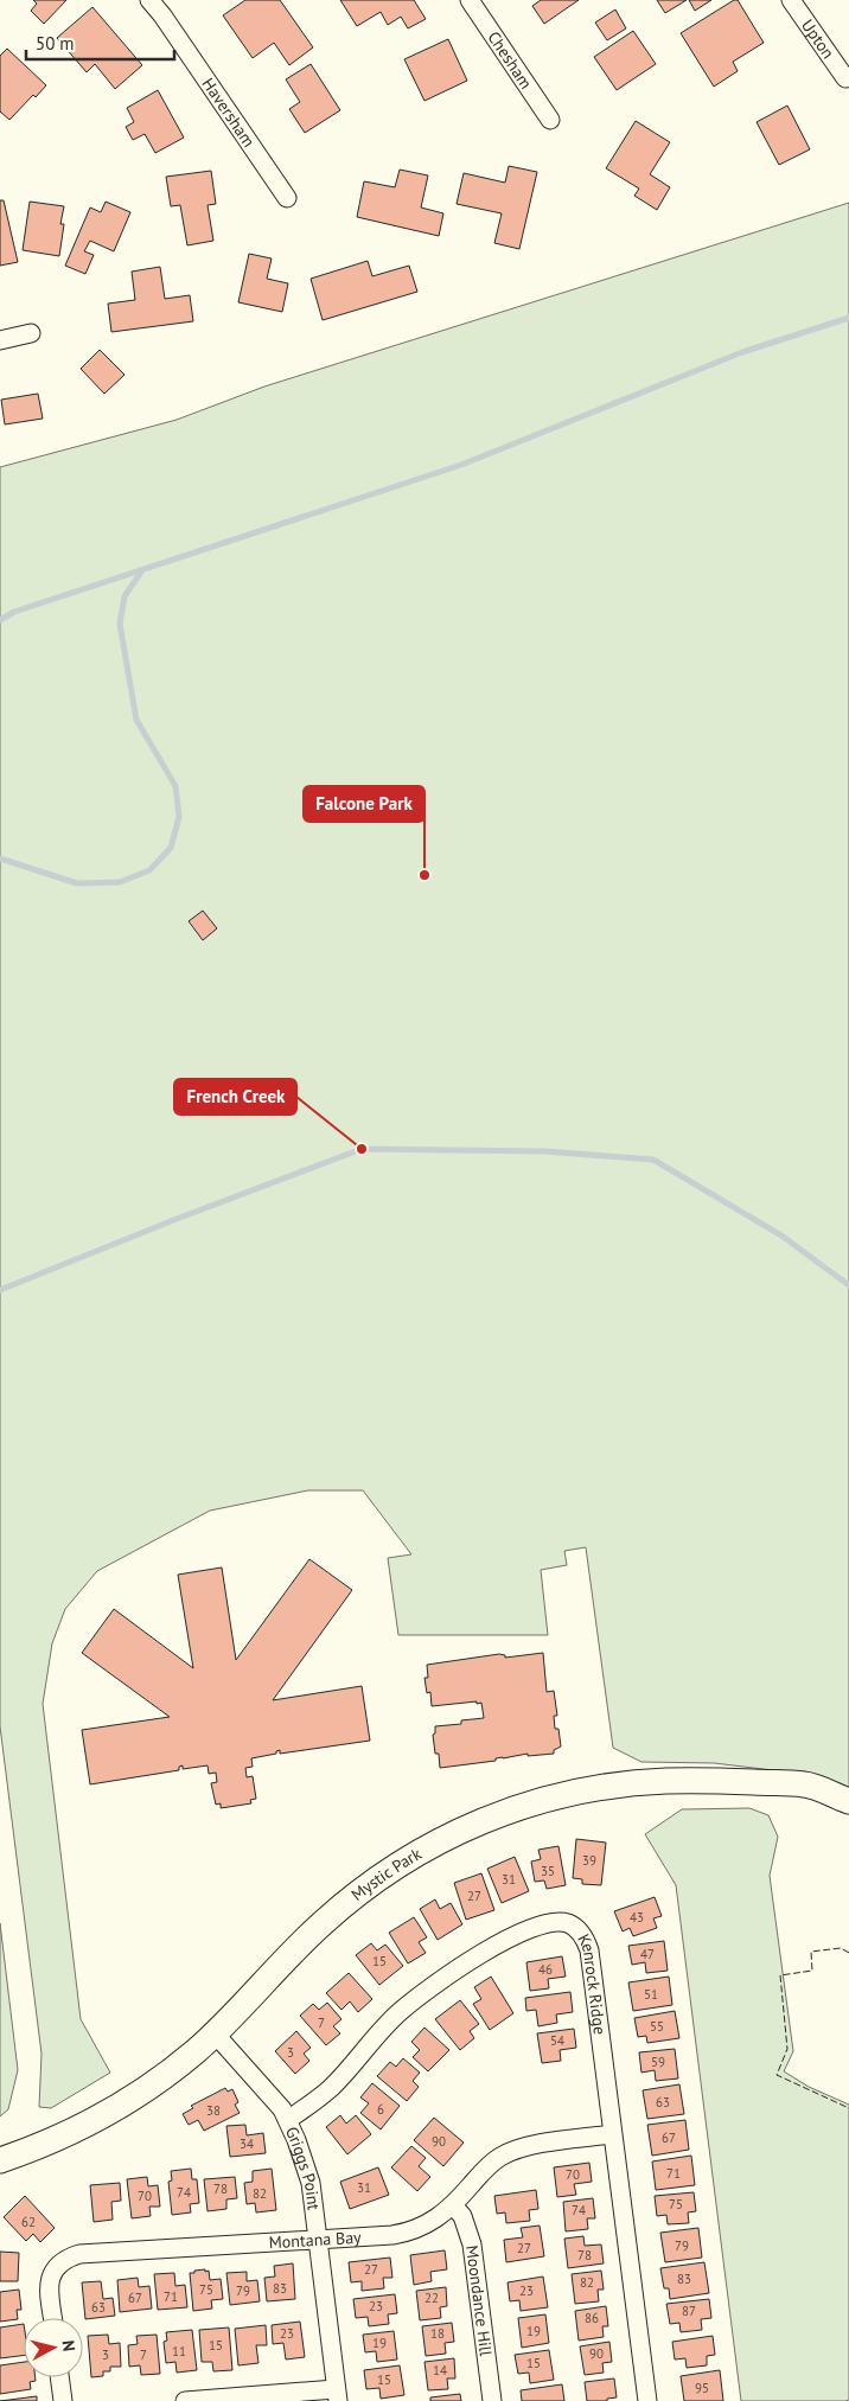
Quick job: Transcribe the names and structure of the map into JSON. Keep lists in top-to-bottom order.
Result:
{
  "streets": {
    "street": [
      "Upton",
      "Chesham",
      "Haversham",
      "Mystic Park",
      "Kenrock Ridge",
      "Griggs Point",
      "Montana Bay",
      "Moondance Hill"
    ]
  },
  "crossings": [
    ["Mystic Park", "Griggs Point"],
    ["Kenrock Ridge", "Griggs Point"],
    ["Kenrock Ridge", "Montana Bay"],
    ["Griggs Point", "Montana Bay"],
    ["Montana Bay", "Moondance Hill"]
  ],
  "places": ["Falcone Park", "French Creek"],
  "house_numbers": [
    "39",
    "35",
    "31",
    "27",
    "43",
    "47",
    "15",
    "46",
    "51",
    "7",
    "55",
    "54",
    "3",
    "59",
    "63",
    "6",
    "38",
    "67",
    "90",
    "34",
    "71",
    "70",
    "31",
    "78",
    "74",
    "82",
    "70",
    "75",
    "74",
    "62",
    "79",
    "27",
    "78",
    "27",
    "83",
    "82",
    "83",
    "75",
    "79",
    "23",
    "71",
    "67",
    "22",
    "23",
    "63",
    "87",
    "86",
    "19",
    "23",
    "18",
    "19",
    "15",
    "11",
    "90",
    "3",
    "7",
    "15",
    "14",
    "15",
    "95"
  ],
  "scale_bar": "50 m",
  "north": "right"
}
